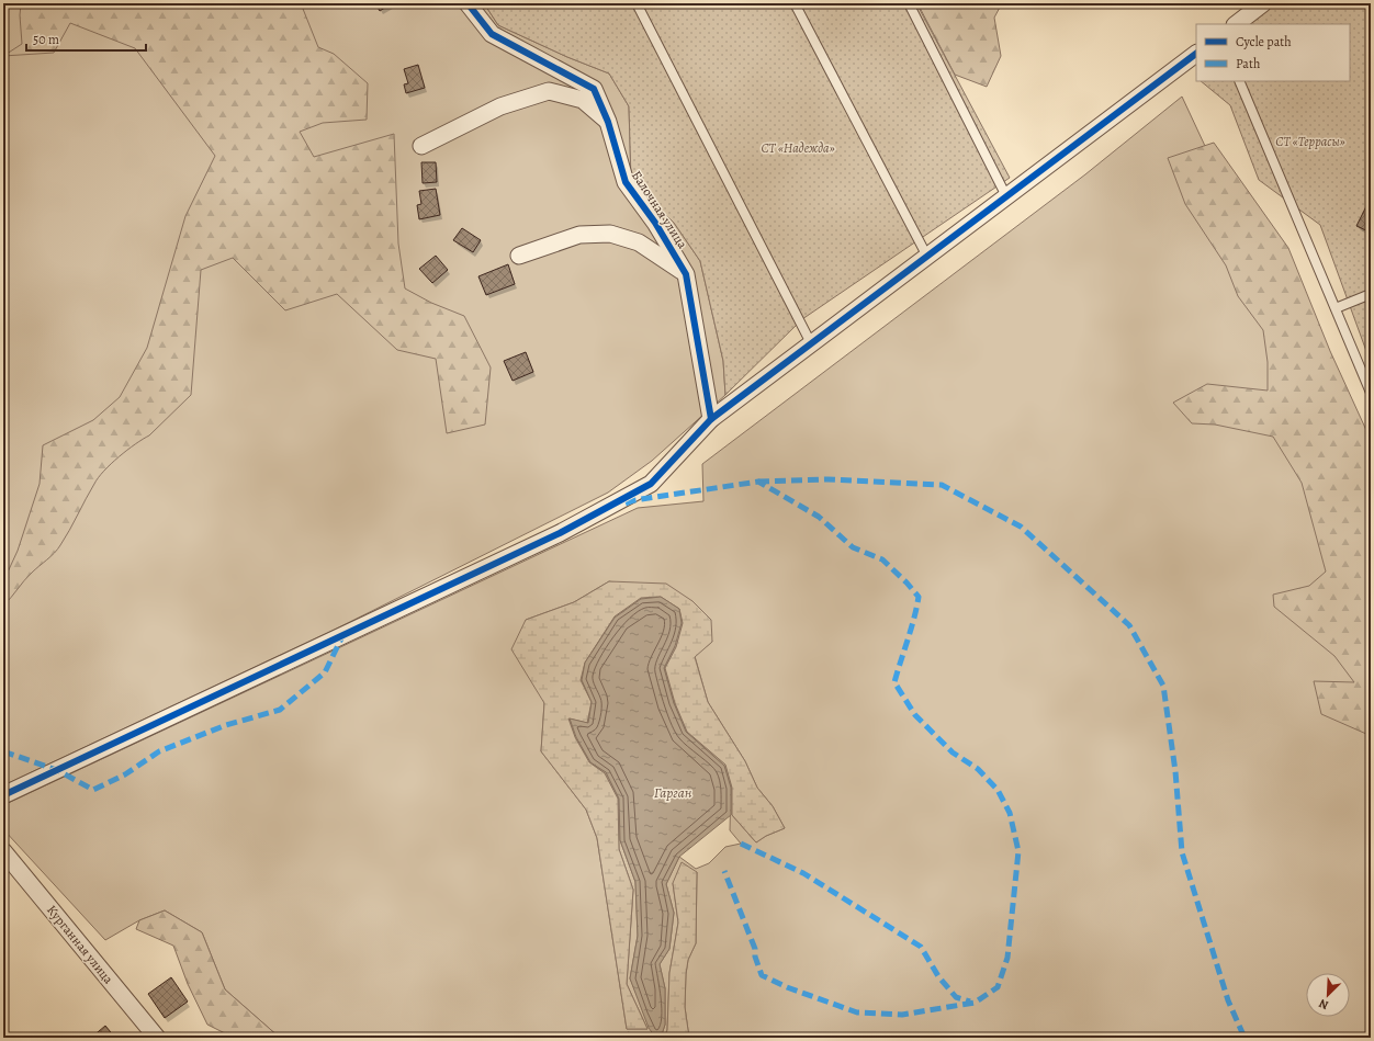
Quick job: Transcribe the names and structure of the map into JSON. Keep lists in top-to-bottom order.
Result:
{
  "streets": {
    "street": ["Балочная улица", "Курганная улица"]
  },
  "water": ["Гарган"],
  "parks": ["СТ «Террасы»", "СТ «Надежда»"],
  "legend": ["Cycle path", "Path"],
  "scale_bar": "50 m",
  "north": "bottom left"
}
